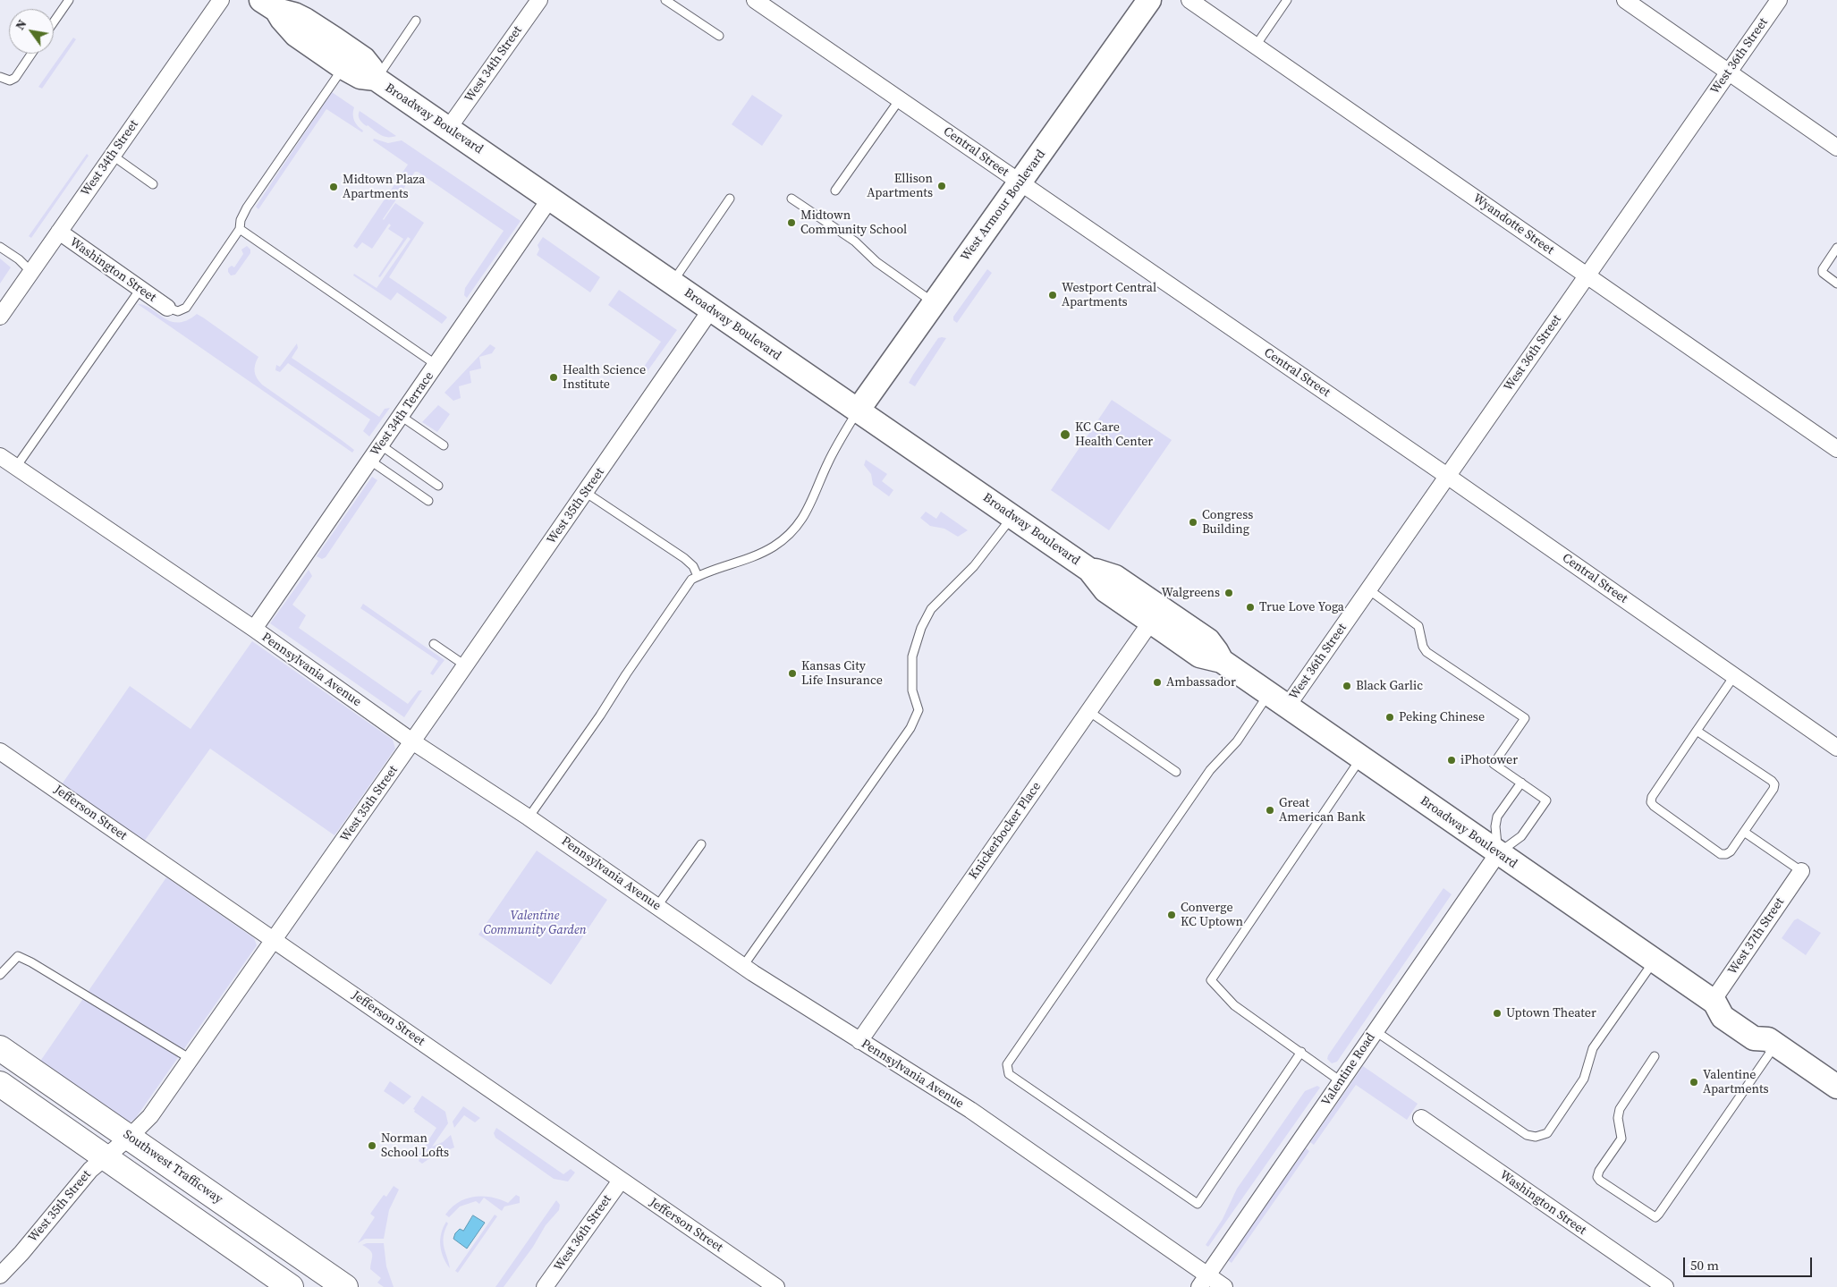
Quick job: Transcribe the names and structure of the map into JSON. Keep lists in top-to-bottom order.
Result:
{
  "streets": {
    "main road": ["Broadway Boulevard", "West Armour Boulevard", "Southwest Trafficway"],
    "street": [
      "West 36th Street",
      "West 34th Street",
      "Central Street",
      "Wyandotte Street",
      "Washington Street",
      "West 34th Terrace",
      "West 35th Street",
      "Pennsylvania Avenue",
      "Jefferson Street",
      "Knickerbocker Place",
      "West 37th Street",
      "Valentine Road"
    ]
  },
  "crossings": [
    ["West 36th Street", "Broadway Boulevard"],
    ["West 36th Street", "Central Street"],
    ["West 36th Street", "Wyandotte Street"],
    ["West 36th Street", "Jefferson Street"],
    ["West 34th Street", "Broadway Boulevard"],
    ["West 34th Street", "Washington Street"],
    ["Broadway Boulevard", "West Armour Boulevard"],
    ["Broadway Boulevard", "West 34th Terrace"],
    ["Broadway Boulevard", "West 35th Street"],
    ["Broadway Boulevard", "Knickerbocker Place"],
    ["Broadway Boulevard", "West 37th Street"],
    ["Broadway Boulevard", "Valentine Road"],
    ["Central Street", "West Armour Boulevard"],
    ["West 34th Terrace", "Pennsylvania Avenue"],
    ["West 35th Street", "Pennsylvania Avenue"],
    ["West 35th Street", "Jefferson Street"],
    ["West 35th Street", "Southwest Trafficway"],
    ["Pennsylvania Avenue", "Knickerbocker Place"],
    ["Pennsylvania Avenue", "Valentine Road"]
  ],
  "parks": ["Valentine Community Garden"],
  "places": [
    "Ellison Apartments",
    "Midtown Plaza Apartments",
    "Midtown Community School",
    "Westport Central Apartments",
    "Health Science Institute",
    "KC Care Health Center",
    "Congress Building",
    "Walgreens",
    "True Love Yoga",
    "Kansas City Life Insurance",
    "Ambassador",
    "Black Garlic",
    "Peking Chinese",
    "iPhotower",
    "Great American Bank",
    "Converge KC Uptown",
    "Uptown Theater",
    "Valentine Apartments",
    "Norman School Lofts"
  ],
  "scale_bar": "50 m",
  "north": "top left"
}
